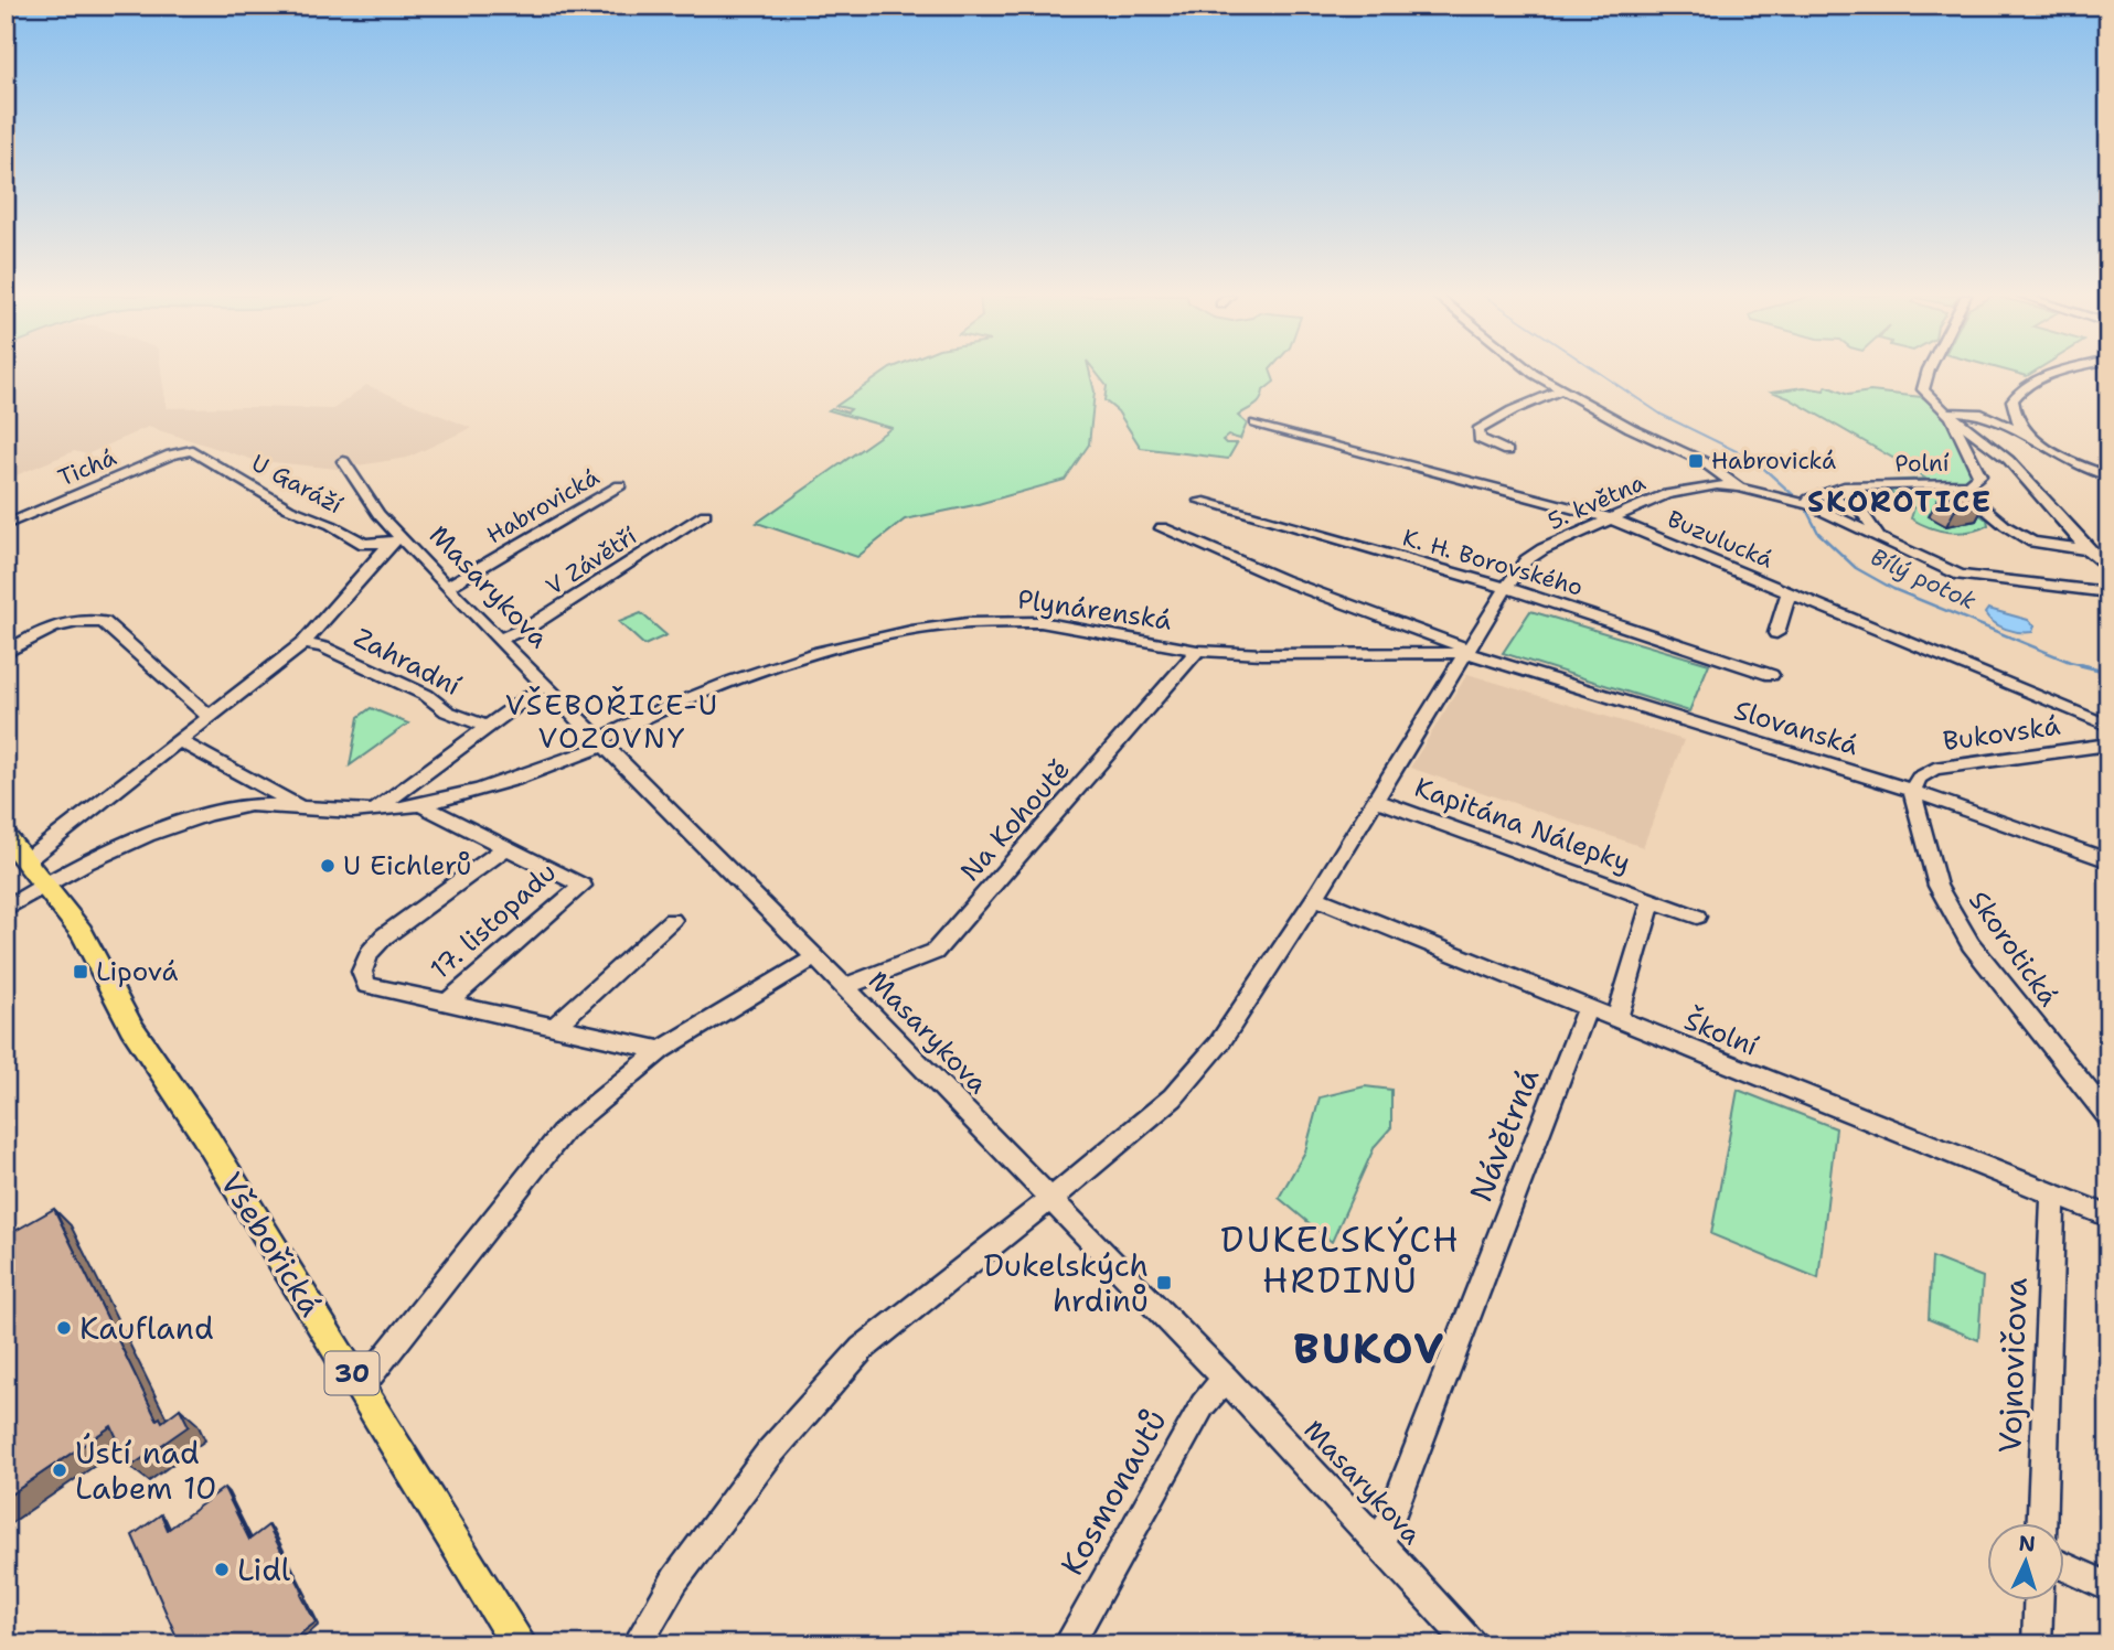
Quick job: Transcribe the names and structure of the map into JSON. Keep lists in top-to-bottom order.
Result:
{
  "streets": {
    "main road": ["Všebořická", "30"],
    "street": [
      "Polní",
      "Tichá",
      "U Garáží",
      "5. května",
      "Habrovická",
      "Buzulucká",
      "V Závětří",
      "K. H. Borovského",
      "Masarykova",
      "Plynárenská",
      "Zahradní",
      "Slovanská",
      "Bukovská",
      "Na Kohoutě",
      "Kapitána Nálepky",
      "17. listopadu",
      "Skorotická",
      "Školní",
      "Návětrná",
      "Vojnovičova",
      "Kosmonautů"
    ]
  },
  "crossings": [
    ["Polní", "5. května"],
    ["Tichá", "U Garáží"],
    ["U Garáží", "Masarykova"],
    ["5. května", "Buzulucká"],
    ["5. května", "K. H. Borovského"],
    ["5. května", "Plynárenská"],
    ["5. května", "Slovanská"],
    ["Habrovická", "Masarykova"],
    ["V Závětří", "Masarykova"],
    ["Masarykova", "Plynárenská"],
    ["Masarykova", "Na Kohoutě"],
    ["Masarykova", "Návětrná"],
    ["Masarykova", "Kosmonautů"],
    ["Plynárenská", "Slovanská"],
    ["Plynárenská", "Na Kohoutě"],
    ["Plynárenská", "Všebořická"],
    ["Plynárenská", "30"],
    ["Slovanská", "Bukovská"],
    ["Slovanská", "Skorotická"],
    ["Bukovská", "Skorotická"],
    ["Kapitána Nálepky", "Školní"],
    ["Školní", "Návětrná"],
    ["Školní", "Vojnovičova"],
    ["Všebořická", "30"]
  ],
  "districts": [
    "SKOROTICE",
    "VŠEBOŘICE-U VOZOVNY",
    "DUKELSKÝCH HRDINŮ",
    "BUKOV"
  ],
  "water": ["Bílý potok"],
  "places": {
    "transit": ["Habrovická", "Lipová", "Dukelských hrdinů"],
    "other": [
      "U Eichlerů",
      "Kaufland",
      "Ústí nad Labem 10",
      "Lidl"
    ]
  },
  "north": "top"
}
